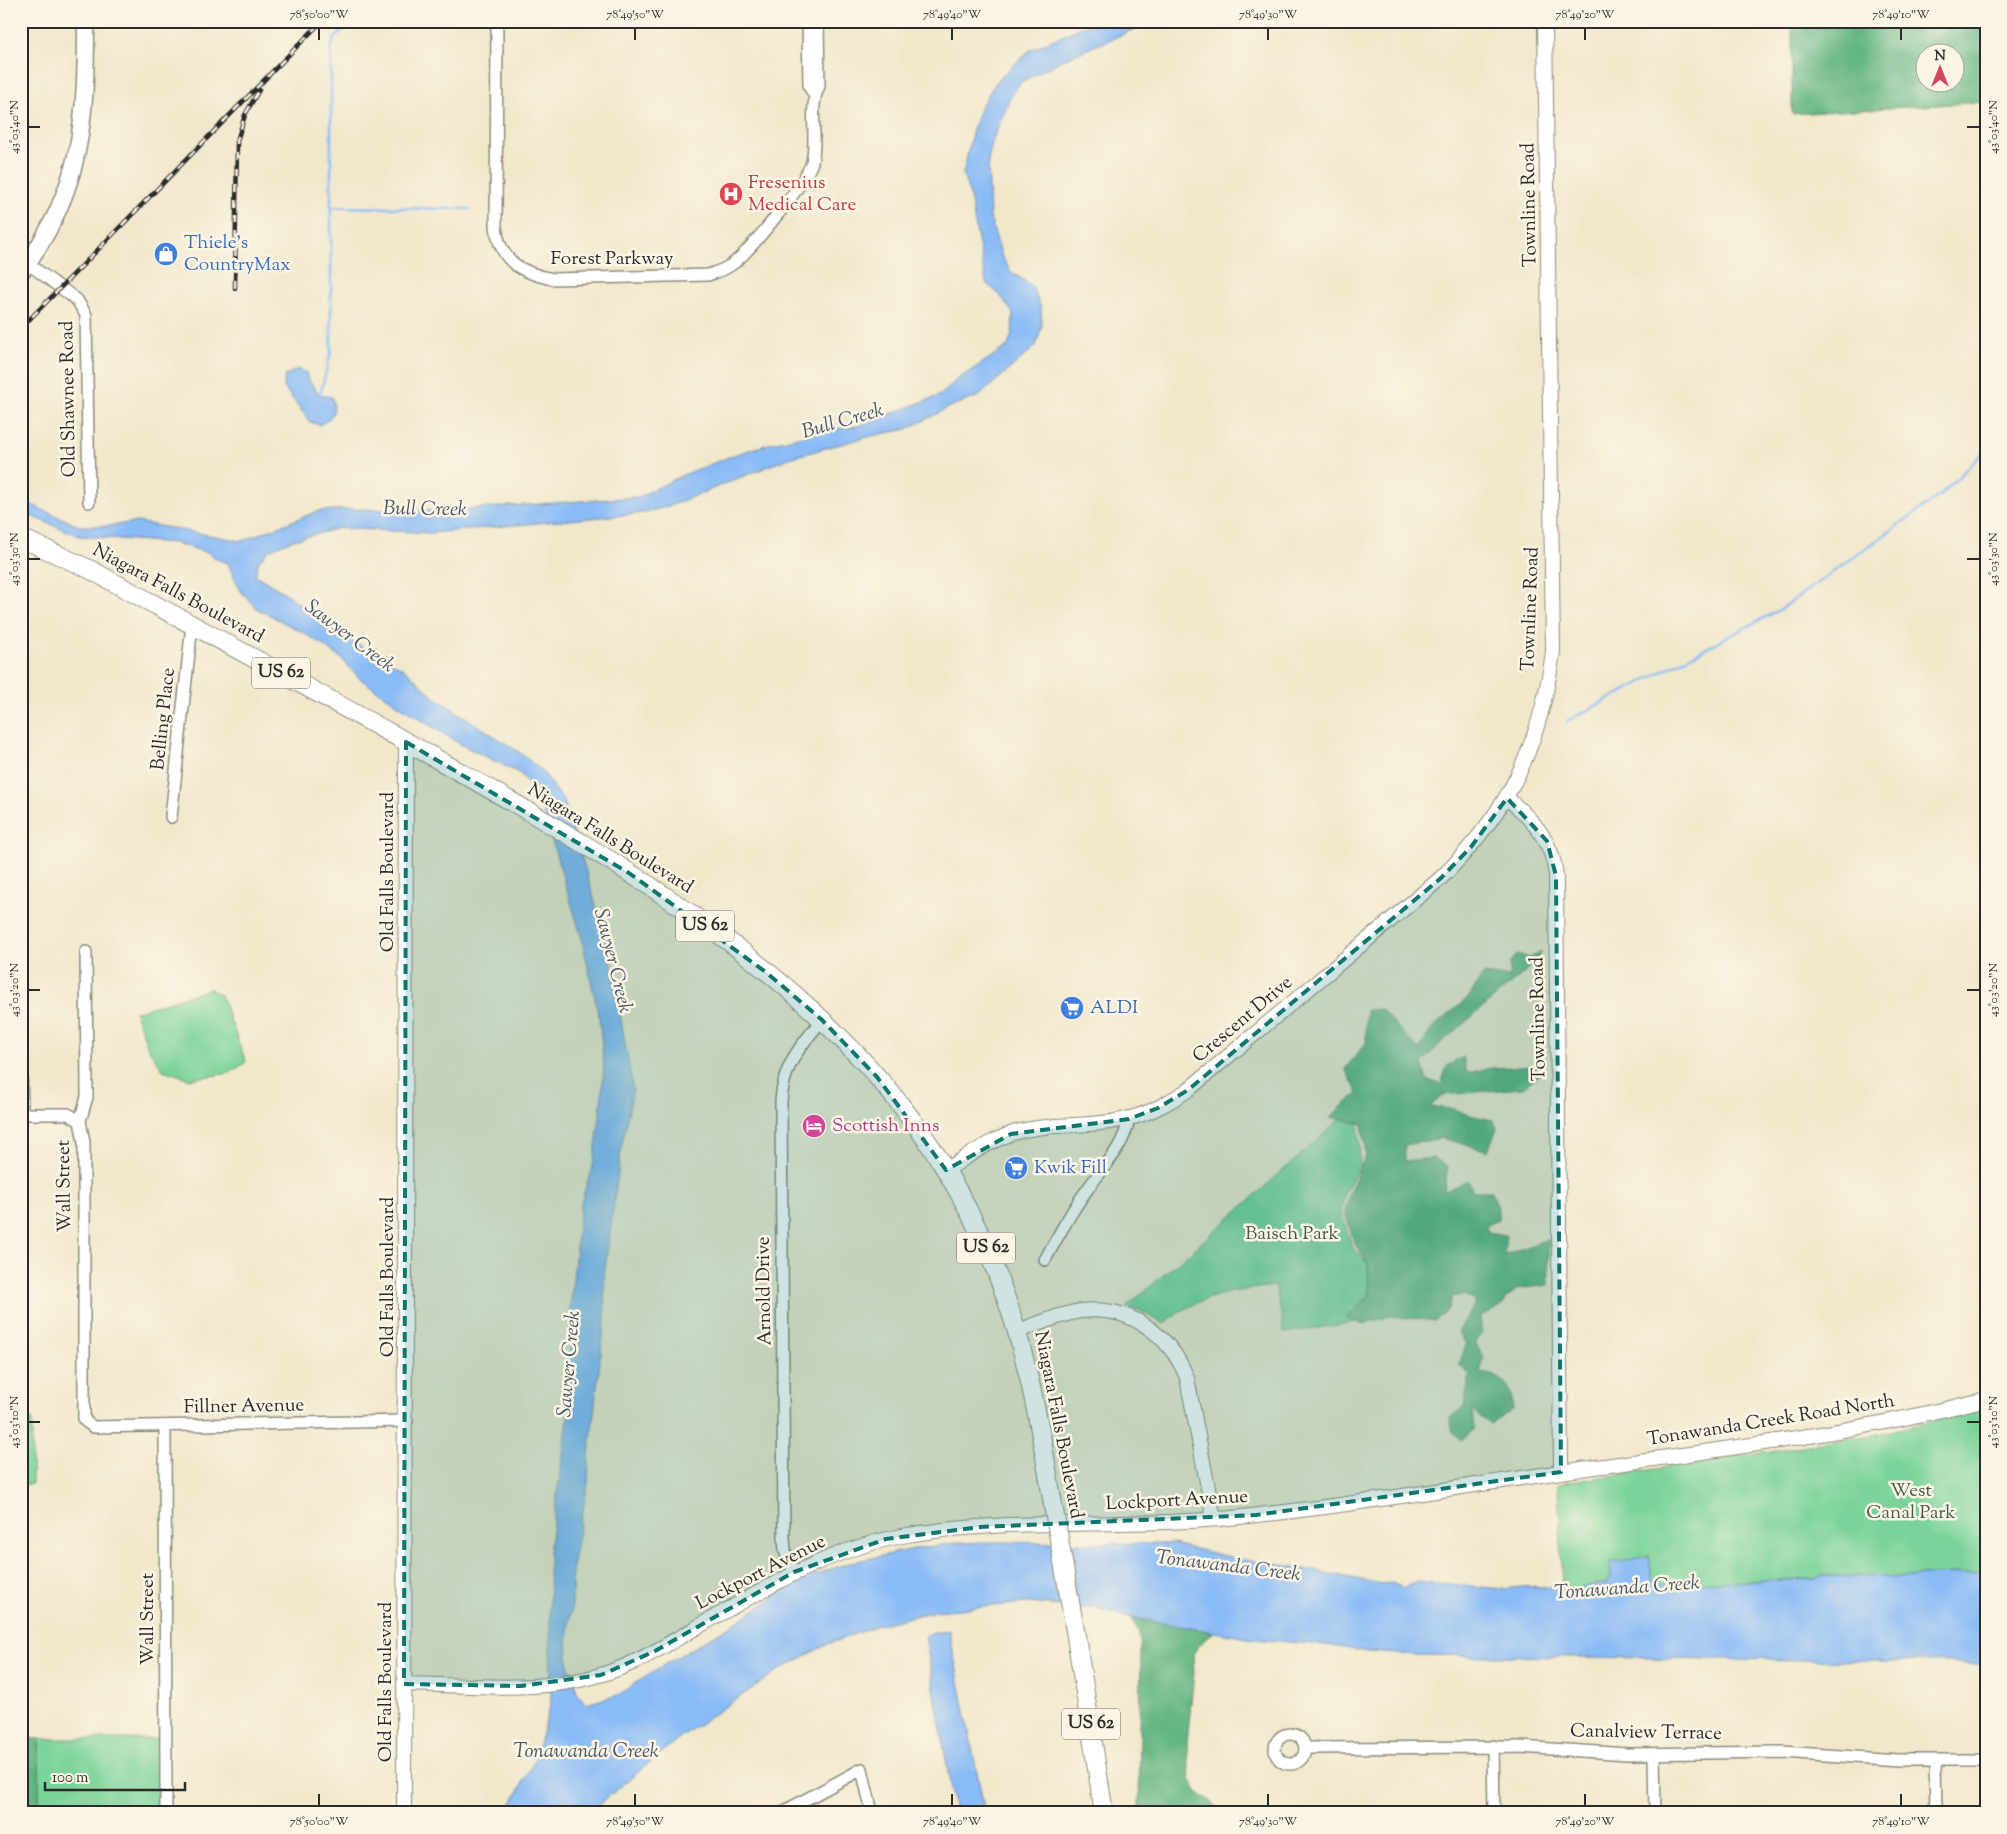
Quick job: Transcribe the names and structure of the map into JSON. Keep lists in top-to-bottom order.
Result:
{
  "streets": {
    "main road": ["Niagara Falls Boulevard", "US 62"],
    "street": [
      "Townline Road",
      "Forest Parkway",
      "Old Shawnee Road",
      "Belling Place",
      "Old Falls Boulevard",
      "Crescent Drive",
      "Wall Street",
      "Arnold Drive",
      "Fillner Avenue",
      "Tonawanda Creek Road North",
      "Lockport Avenue",
      "Canalview Terrace"
    ]
  },
  "crossings": [
    ["Townline Road", "Crescent Drive"],
    ["Townline Road", "Tonawanda Creek Road North"],
    ["Townline Road", "Lockport Avenue"],
    ["Niagara Falls Boulevard", "Belling Place"],
    ["Niagara Falls Boulevard", "Old Falls Boulevard"],
    ["Niagara Falls Boulevard", "Crescent Drive"],
    ["Niagara Falls Boulevard", "Arnold Drive"],
    ["Old Falls Boulevard", "Fillner Avenue"],
    ["Old Falls Boulevard", "Lockport Avenue"],
    ["Wall Street", "Fillner Avenue"],
    ["Arnold Drive", "Lockport Avenue"],
    ["Tonawanda Creek Road North", "Lockport Avenue"]
  ],
  "water": ["Bull Creek", "Sawyer Creek", "Tonawanda Creek"],
  "parks": ["Baisch Park", "West Canal Park"],
  "places": {
    "hospital": ["Fresenius Medical Care"],
    "shop": ["Thiele's CountryMax"],
    "supermarket": ["ALDI", "Kwik Fill"],
    "hotel": ["Scottish Inns"]
  },
  "scale_bar": "100 m",
  "north": "top",
  "coordinates": [
    "78°50'00\"W",
    "78°49'50\"W",
    "78°49'40\"W",
    "78°49'30\"W",
    "78°49'20\"W",
    "78°49'10\"W",
    "43°03'40\"N",
    "43°03'30\"N",
    "43°03'20\"N",
    "43°03'10\"N"
  ]
}
